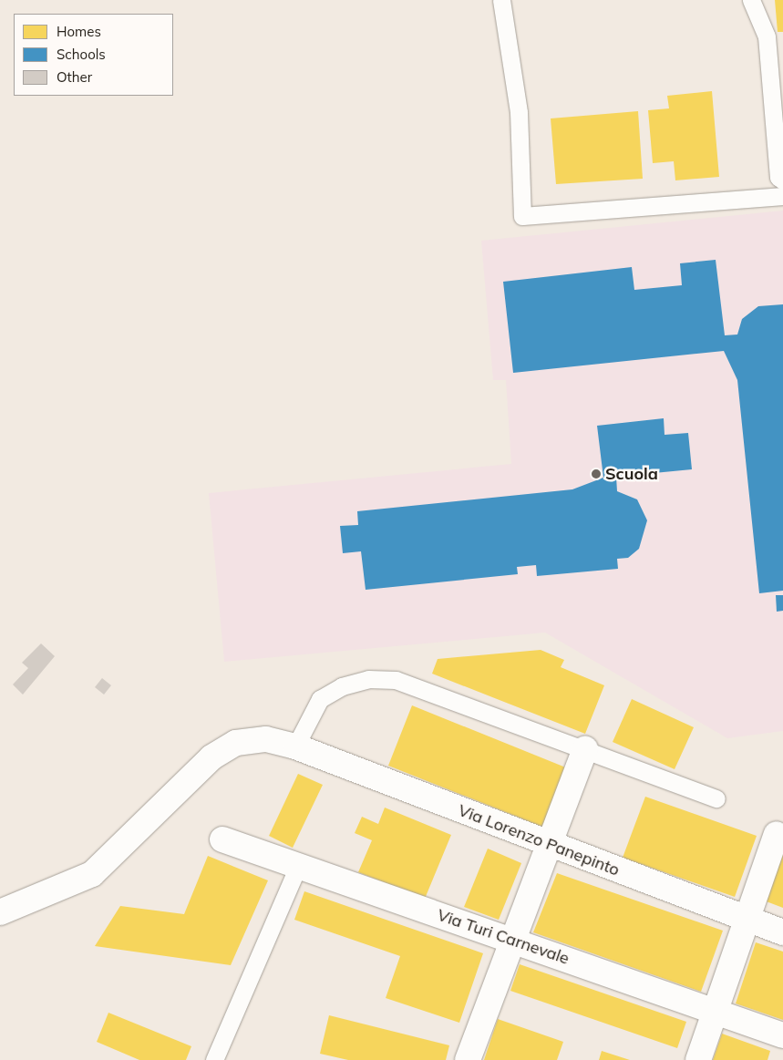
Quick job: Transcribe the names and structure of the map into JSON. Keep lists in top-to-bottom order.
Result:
{
  "streets": {
    "street": ["Via Lorenzo Panepinto", "Via Turi Carnevale"]
  },
  "places": ["Scuola"],
  "legend": ["Homes", "Schools", "Other"]
}
